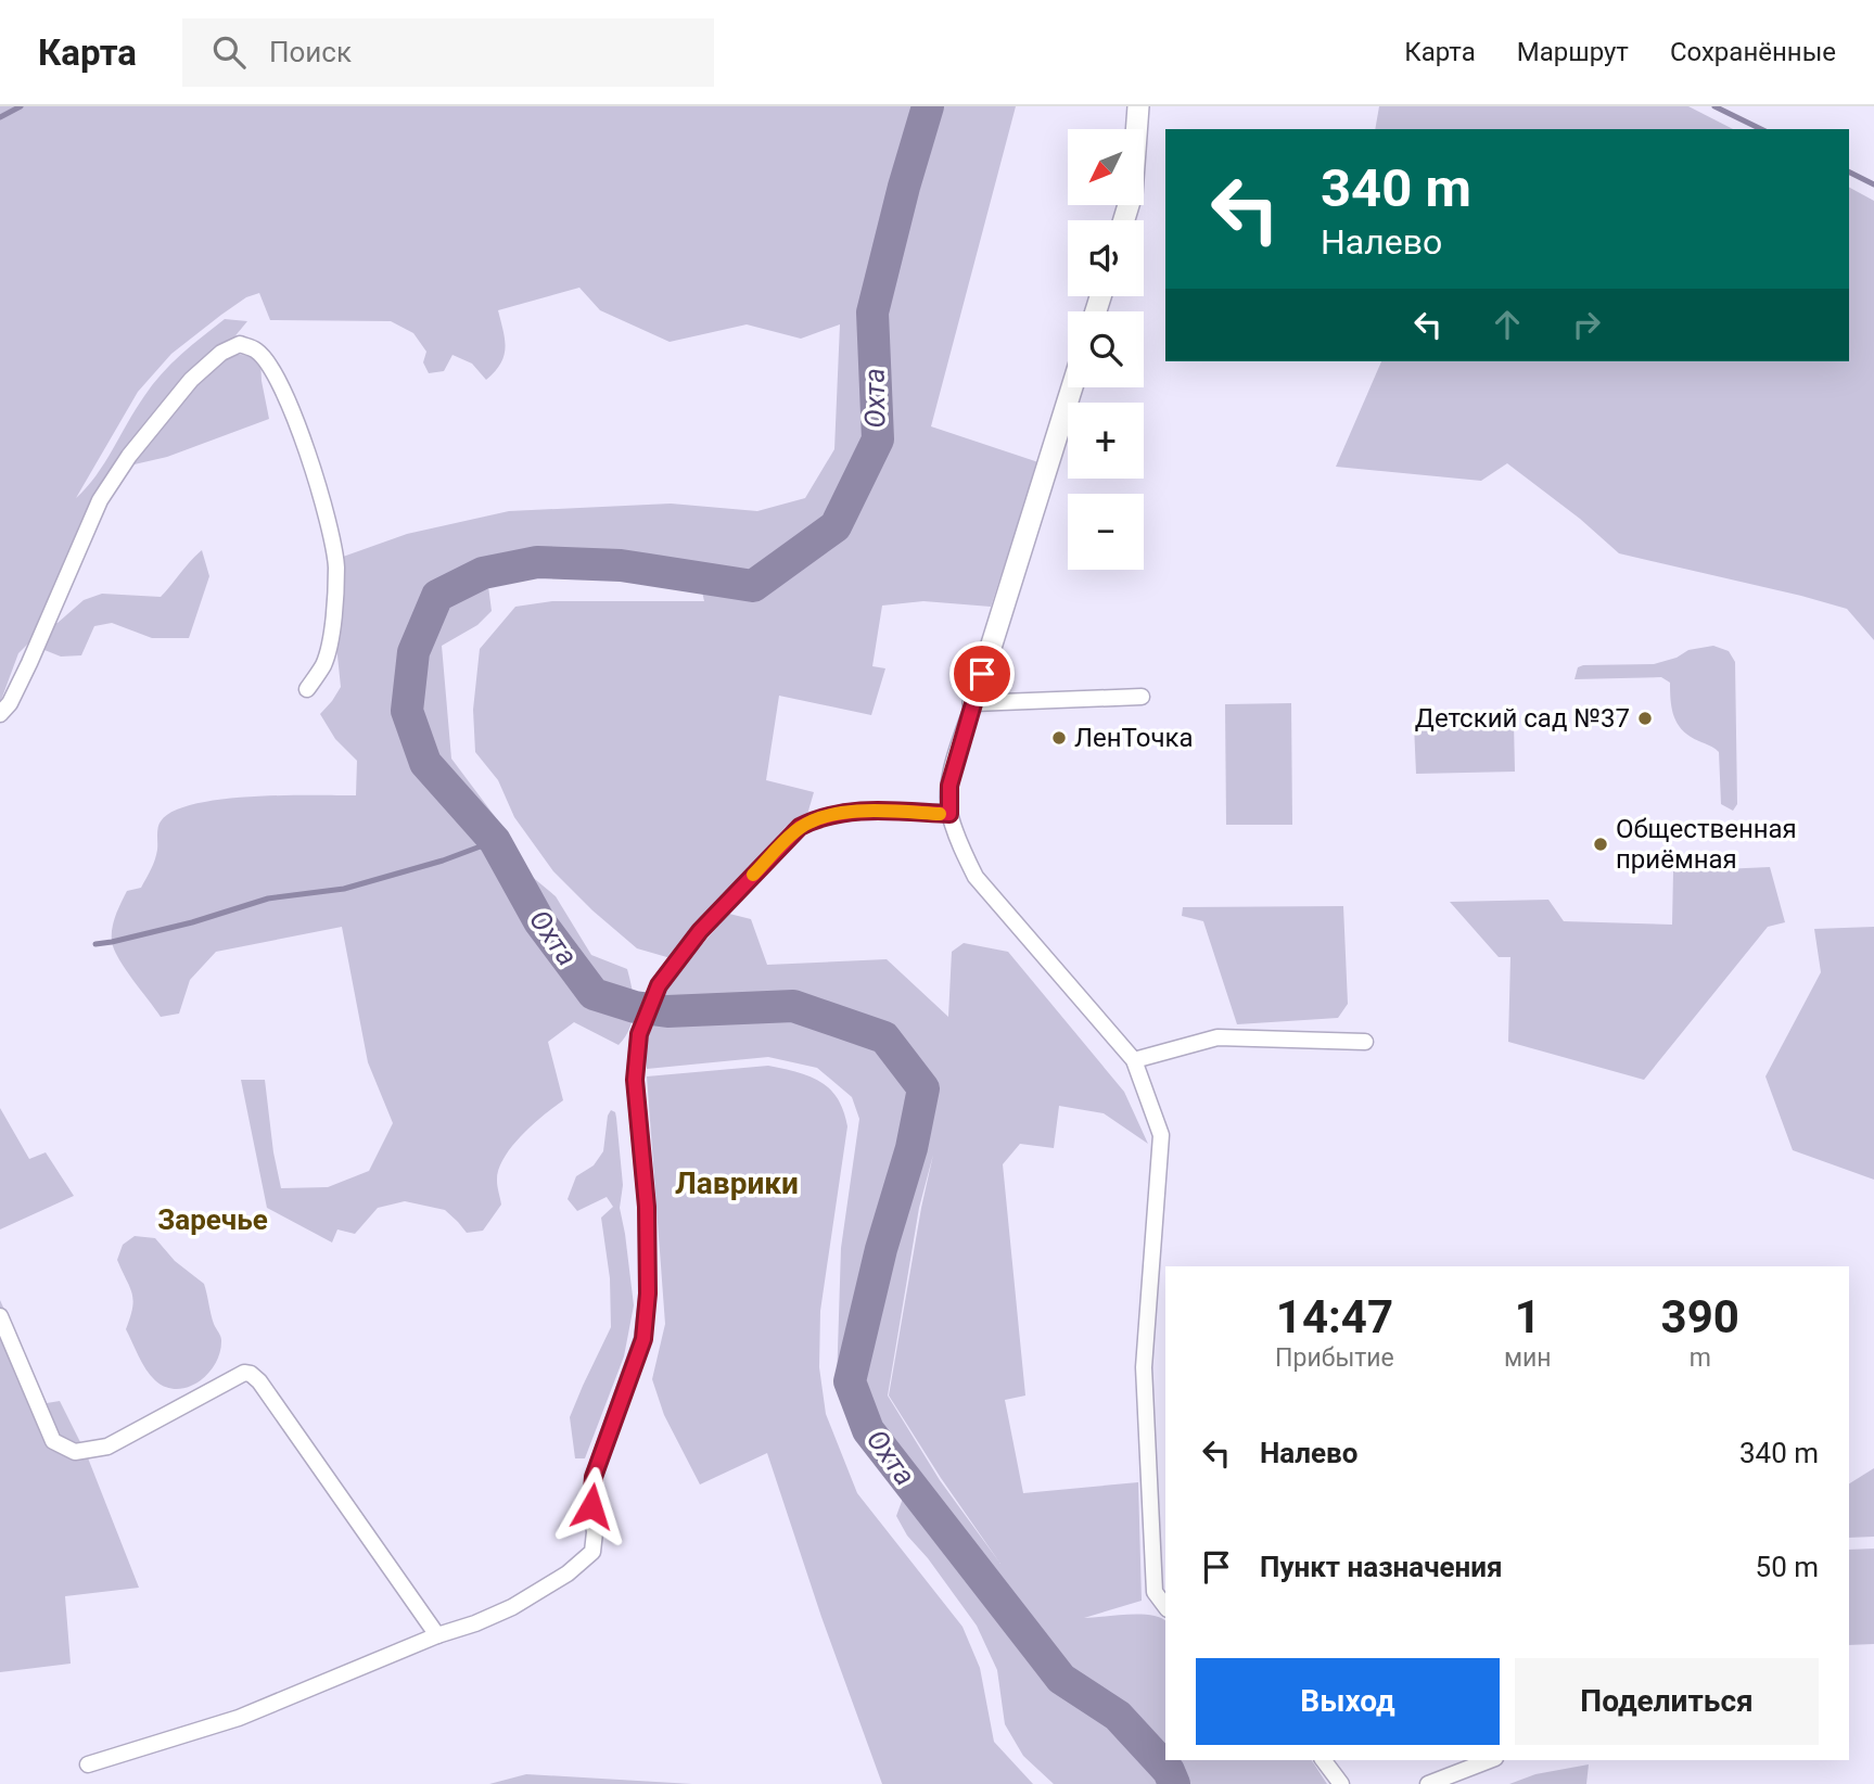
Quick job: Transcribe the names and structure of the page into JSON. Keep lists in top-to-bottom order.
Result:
{
  "districts": ["Лаврики", "Заречье"],
  "water": ["Охта"],
  "places": ["Детский сад №37", "ЛенТочка", "Общественная приёмная"],
  "north": "bottom left",
  "page": {
    "header": "Карта",
    "search": "Поиск",
    "nav": ["Карта", "Маршрут", "Сохранённые"],
    "map_buttons": ["+", "−"],
    "turn": ["340 m", "Налево"],
    "eta": [
      "14:47",
      "Прибытие",
      "1",
      "мин",
      "390",
      "m"
    ],
    "list": [
      {
        "name": "Налево",
        "value": "340 m"
      },
      {
        "name": "Пункт назначения",
        "value": "50 m"
      }
    ],
    "buttons": ["Выход", "Поделиться"]
  }
}
